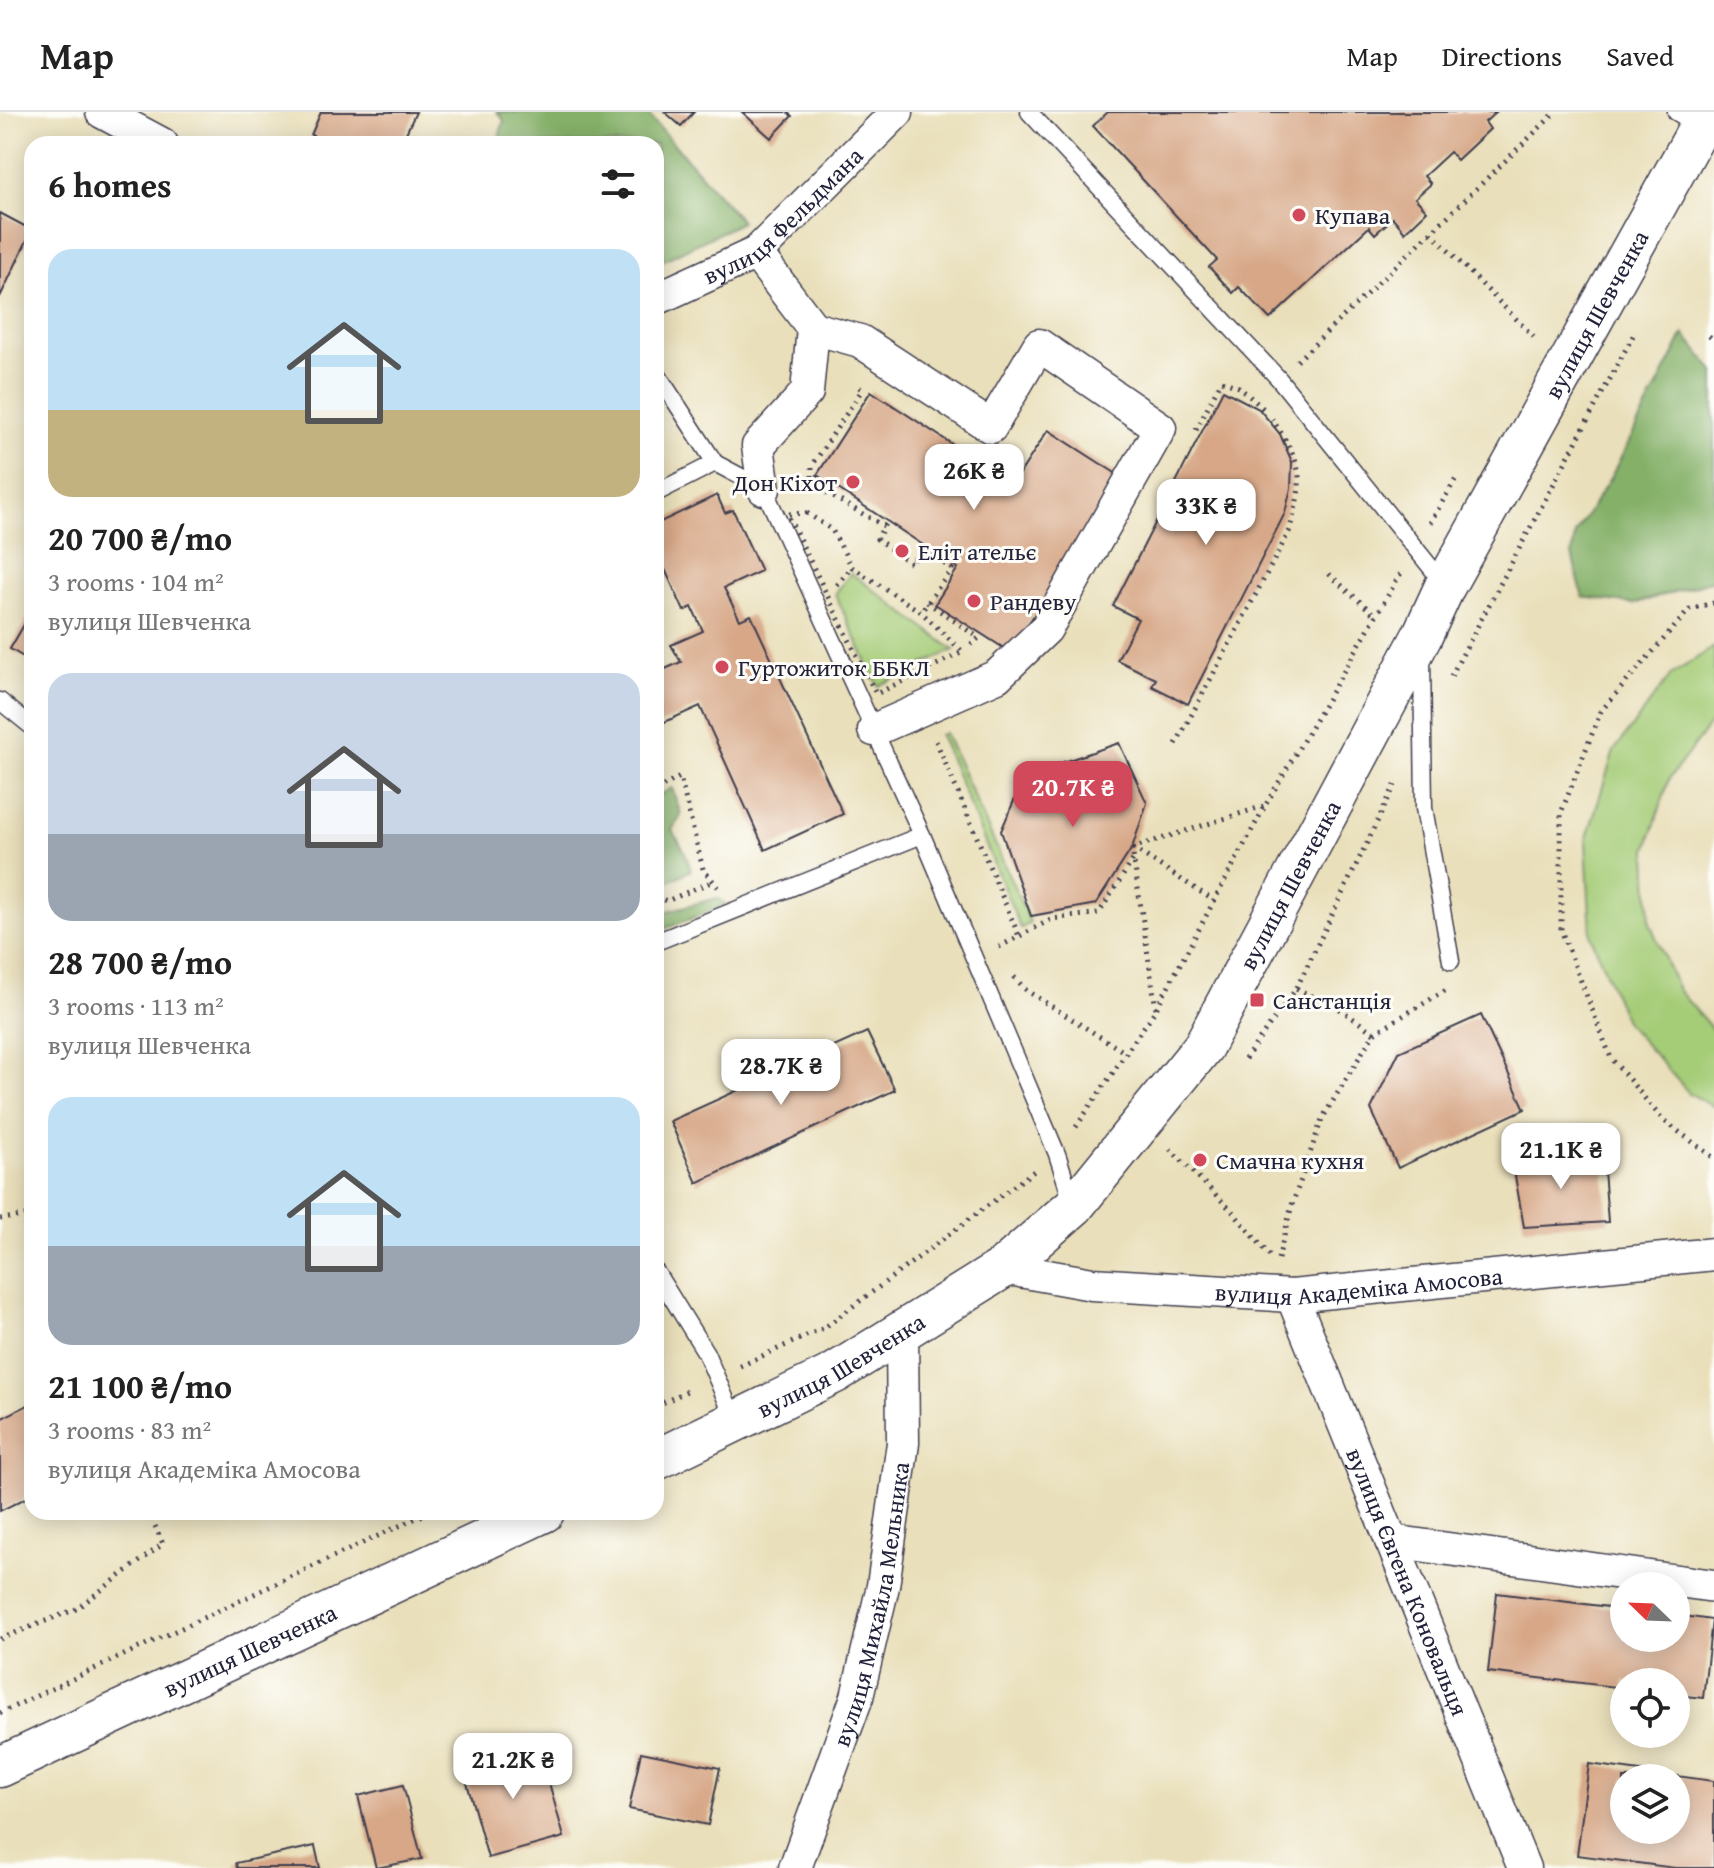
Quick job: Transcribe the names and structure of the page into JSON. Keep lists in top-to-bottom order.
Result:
{
  "streets": {
    "street": [
      "вулиця Фельдмана",
      "вулиця Шевченка",
      "вулиця Академіка Амосова",
      "вулиця Євгена Коновальця",
      "вулиця Михайла Мельника"
    ]
  },
  "crossings": [
    ["вулиця Шевченка", "вулиця Академіка Амосова"],
    ["вулиця Шевченка", "вулиця Михайла Мельника"],
    ["вулиця Академіка Амосова", "вулиця Євгена Коновальця"]
  ],
  "places": {
    "other": [
      "Купава",
      "Дон Кіхот",
      "Еліт ательє",
      "Рандеву",
      "Гуртожиток ББКЛ",
      "Смачна кухня"
    ],
    "transit": ["Санстанція"]
  },
  "north": "top left",
  "page": {
    "header": "Map",
    "nav": ["Map", "Directions", "Saved"],
    "heading": "6 homes",
    "list": [
      {
        "name": "20 700 ₴/mo",
        "note": "3 rooms · 104 m² · вулиця Шевченка"
      },
      {
        "name": "28 700 ₴/mo",
        "note": "3 rooms · 113 m² · вулиця Шевченка"
      },
      {
        "name": "21 100 ₴/mo",
        "note": "3 rooms · 83 m² · вулиця Академіка Амосова"
      }
    ],
    "price": [
      "26K ₴",
      "33K ₴",
      "20.7K ₴",
      "28.7K ₴",
      "21.1K ₴",
      "21.2K ₴"
    ]
  }
}
